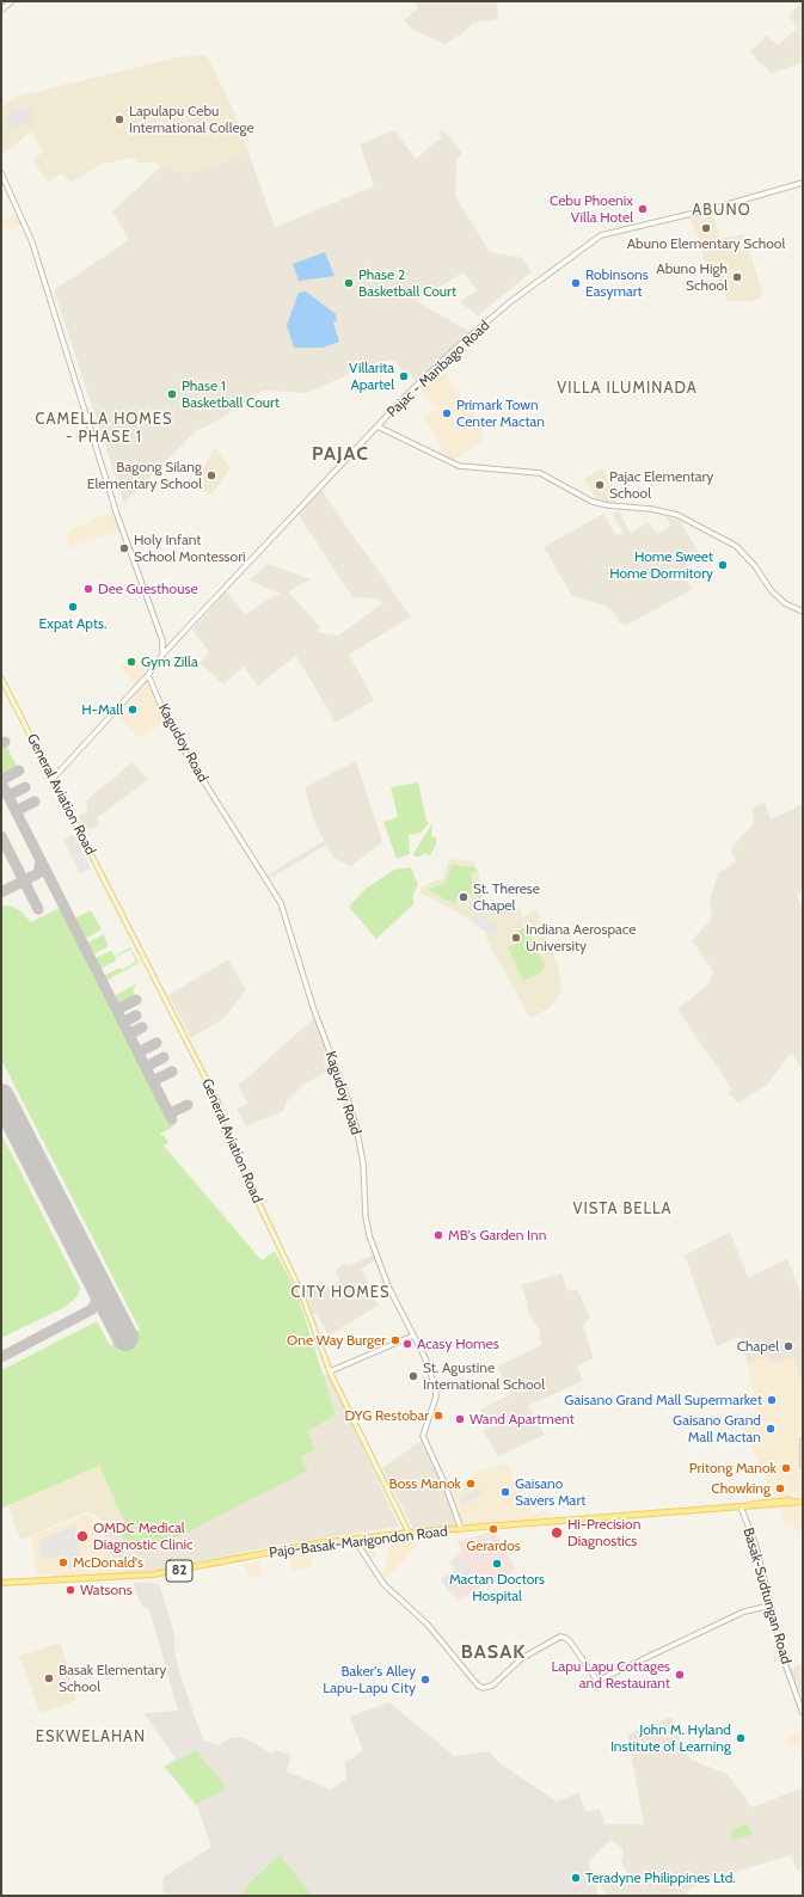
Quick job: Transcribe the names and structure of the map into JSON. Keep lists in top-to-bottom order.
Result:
{
  "streets": {
    "main road": ["General Aviation Road", "Pajo-Basak-Marigondon Road", "82"],
    "street": ["Pajac - Maribago Road", "Kagudoy Road", "Basak-Sudtungan Road"]
  },
  "crossings": [
    ["Pajac - Maribago Road", "Kagudoy Road"],
    ["Pajac - Maribago Road", "General Aviation Road"],
    ["Kagudoy Road", "Pajo-Basak-Marigondon Road"],
    ["Kagudoy Road", "82"],
    ["General Aviation Road", "Pajo-Basak-Marigondon Road"],
    ["Pajo-Basak-Marigondon Road", "82"],
    ["82", "Basak-Sudtungan Road"]
  ],
  "districts": [
    "ABUNO",
    "VILLA ILUMINADA",
    "CAMELLA HOMES - PHASE 1",
    "PAJAC",
    "VISTA BELLA",
    "CITY HOMES",
    "BASAK",
    "ESKWELAHAN"
  ],
  "places": [
    "Lapulapu Cebu International College",
    "Cebu Phoenix Villa Hotel",
    "Abuno Elementary School",
    "Abuno High School",
    "Phase 2 Basketball Court",
    "Robinsons Easymart",
    "Villarita Apartel",
    "Phase 1 Basketball Court",
    "Primark Town Center Mactan",
    "Bagong Silang Elementary School",
    "Pajac Elementary School",
    "Holy Infant School Montessori",
    "Home Sweet Home Dormitory",
    "Dee Guesthouse",
    "Expat Apts.",
    "Gym Zilla",
    "H-Mall",
    "St. Therese Chapel",
    "Indiana Aerospace University",
    "MB's Garden Inn",
    "One Way Burger",
    "Acasy Homes",
    "Chapel",
    "St. Agustine International School",
    "Gaisano Grand Mall Supermarket",
    "DYG Restobar",
    "Wand Apartment",
    "Gaisano Grand Mall Mactan",
    "Pritong Manok",
    "Boss Manok",
    "Chowking",
    "Gaisano Savers Mart",
    "Gerardos",
    "Hi-Precision Diagnostics",
    "OMDC Medical Diagnostic Clinic",
    "McDonald's",
    "Mactan Doctors Hospital",
    "Watsons",
    "Lapu Lapu Cottages and Restaurant",
    "Basak Elementary School",
    "Baker's Alley Lapu-Lapu City",
    "John M. Hyland Institute of Learning",
    "Teradyne Philippines Ltd."
  ]
}
